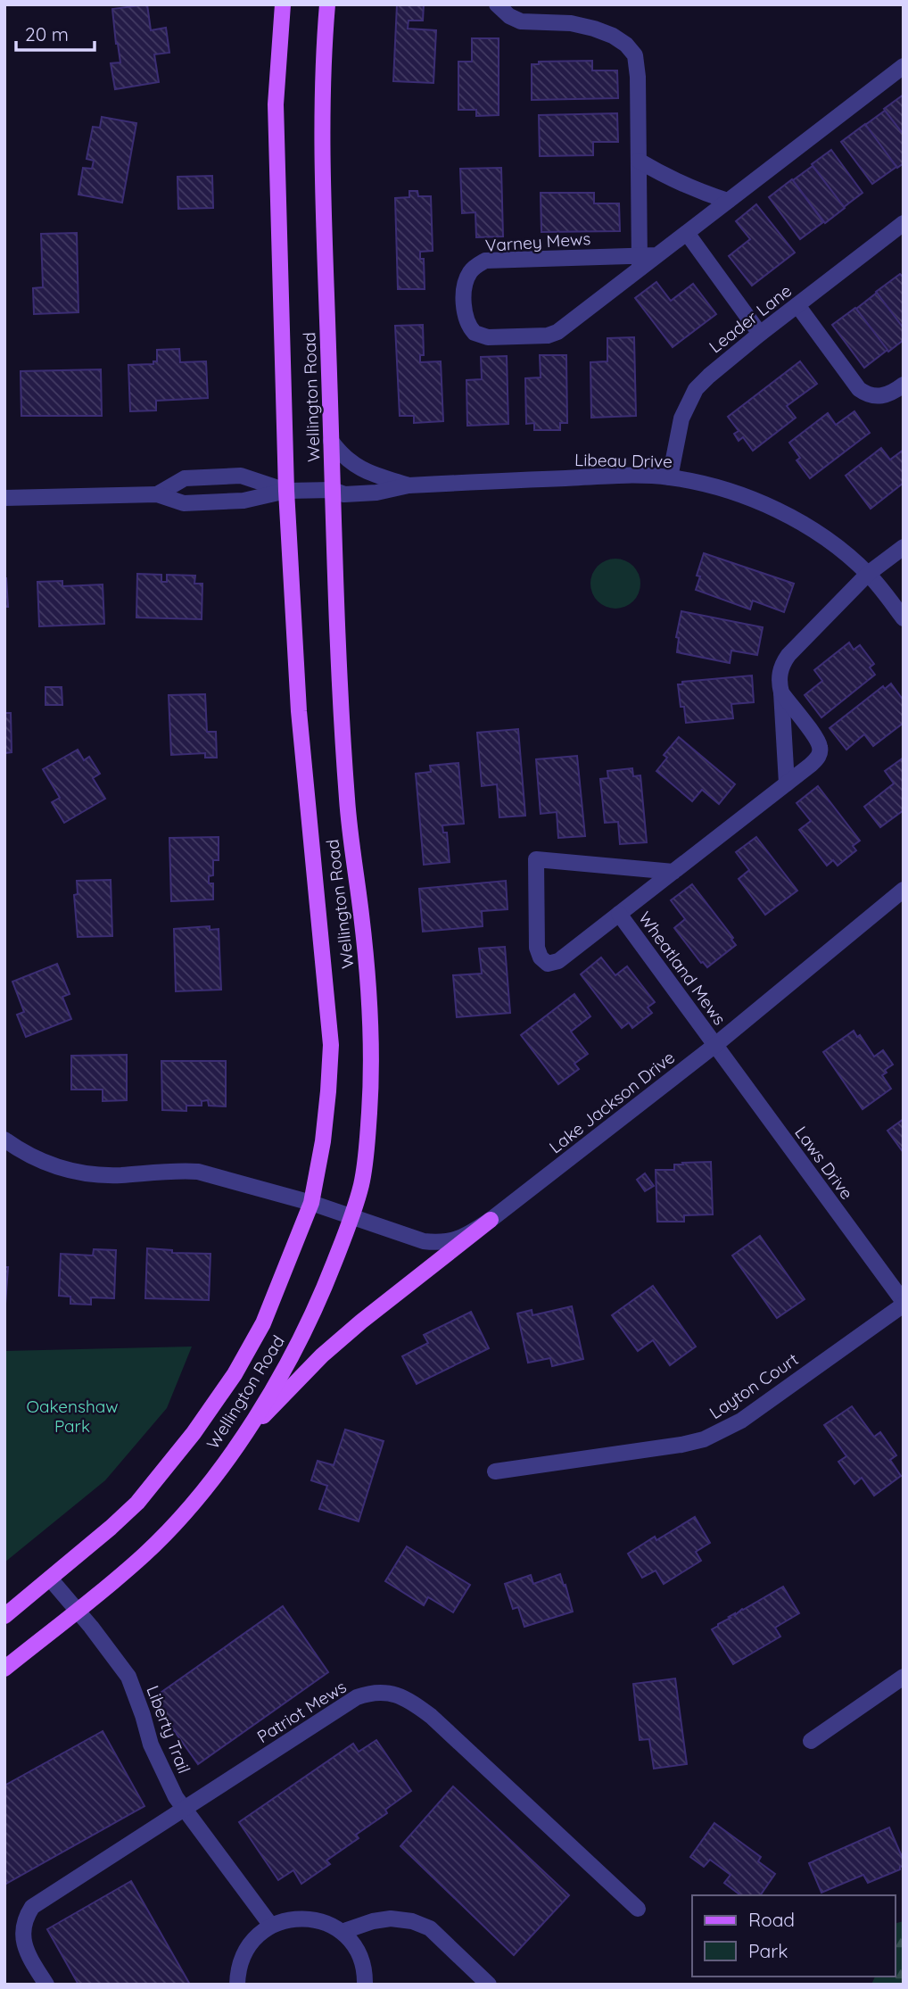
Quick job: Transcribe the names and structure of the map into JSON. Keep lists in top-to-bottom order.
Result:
{
  "streets": {
    "main road": ["Wellington Road"],
    "street": [
      "Varney Mews",
      "Leader Lane",
      "Libeau Drive",
      "Wheatland Mews",
      "Lake Jackson Drive",
      "Laws Drive",
      "Layton Court",
      "Patriot Mews",
      "Liberty Trail"
    ]
  },
  "crossings": [
    ["Leader Lane", "Libeau Drive"],
    ["Wellington Road", "Libeau Drive"],
    ["Wellington Road", "Lake Jackson Drive"],
    ["Wellington Road", "Liberty Trail"],
    ["Wheatland Mews", "Lake Jackson Drive"],
    ["Wheatland Mews", "Laws Drive"],
    ["Lake Jackson Drive", "Laws Drive"],
    ["Laws Drive", "Layton Court"],
    ["Patriot Mews", "Liberty Trail"]
  ],
  "parks": ["Oakenshaw Park"],
  "legend": ["Road", "Park"],
  "scale_bar": "20 m"
}
